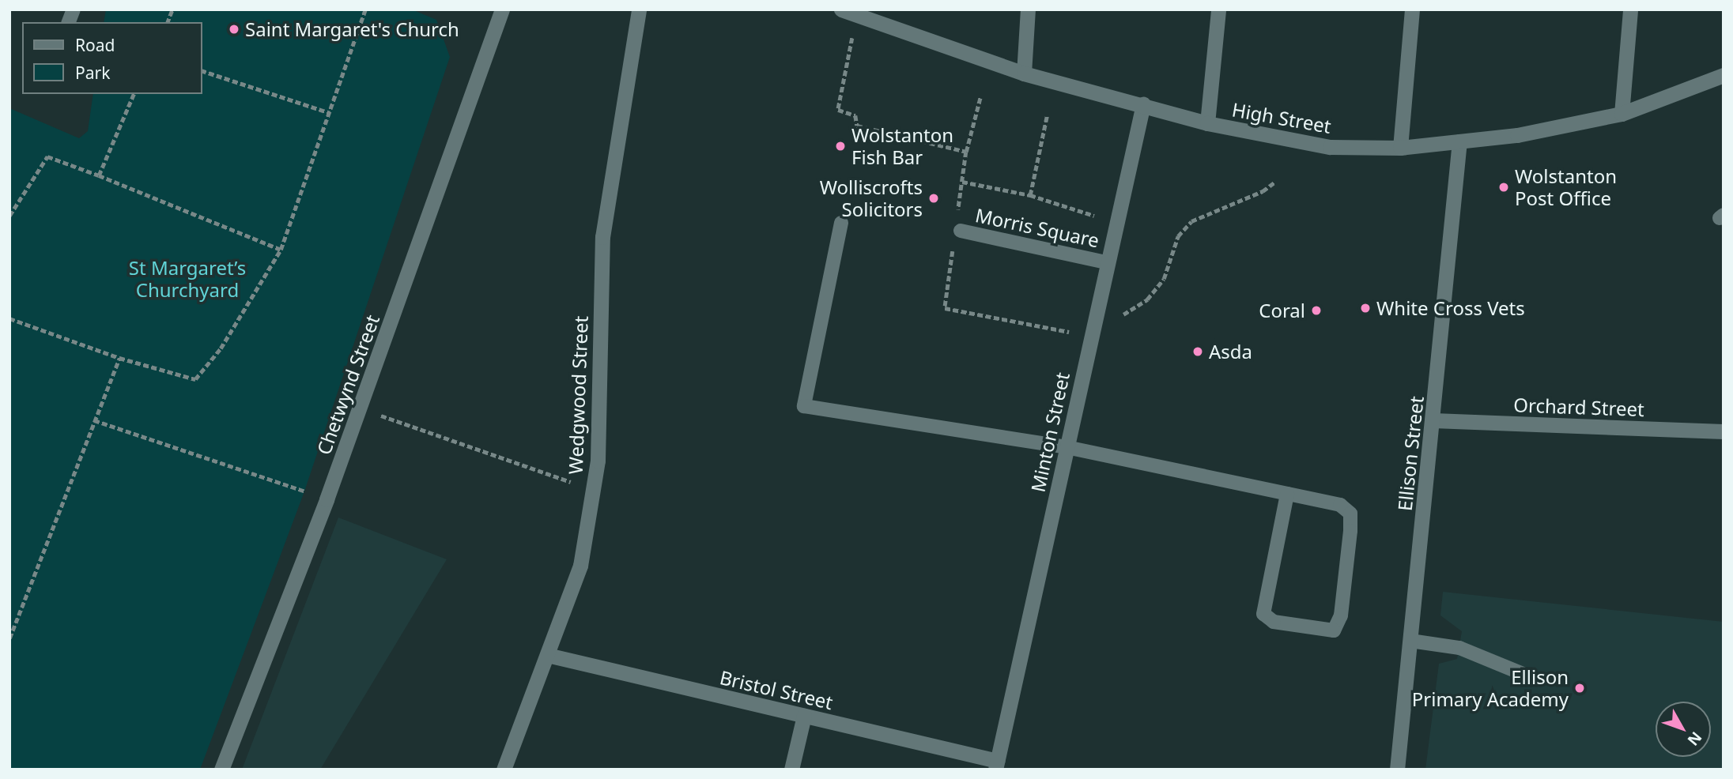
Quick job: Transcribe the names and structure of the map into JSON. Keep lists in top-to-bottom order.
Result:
{
  "streets": {
    "street": [
      "High Street",
      "Chetwynd Street",
      "Wedgwood Street",
      "Orchard Street",
      "Minton Street",
      "Ellison Street",
      "Bristol Street"
    ],
    "lane": ["Morris Square"]
  },
  "crossings": [
    ["High Street", "Minton Street"],
    ["High Street", "Ellison Street"],
    ["Morris Square", "Minton Street"],
    ["Wedgwood Street", "Bristol Street"],
    ["Orchard Street", "Ellison Street"],
    ["Minton Street", "Bristol Street"]
  ],
  "parks": ["St Margaret’s Churchyard"],
  "places": [
    "Saint Margaret's Church",
    "Wolstanton Fish Bar",
    "Wolstanton Post Office",
    "Wolliscrofts Solicitors",
    "White Cross Vets",
    "Coral",
    "Asda",
    "Ellison Primary Academy"
  ],
  "legend": ["Road", "Park"],
  "north": "bottom right"
}
